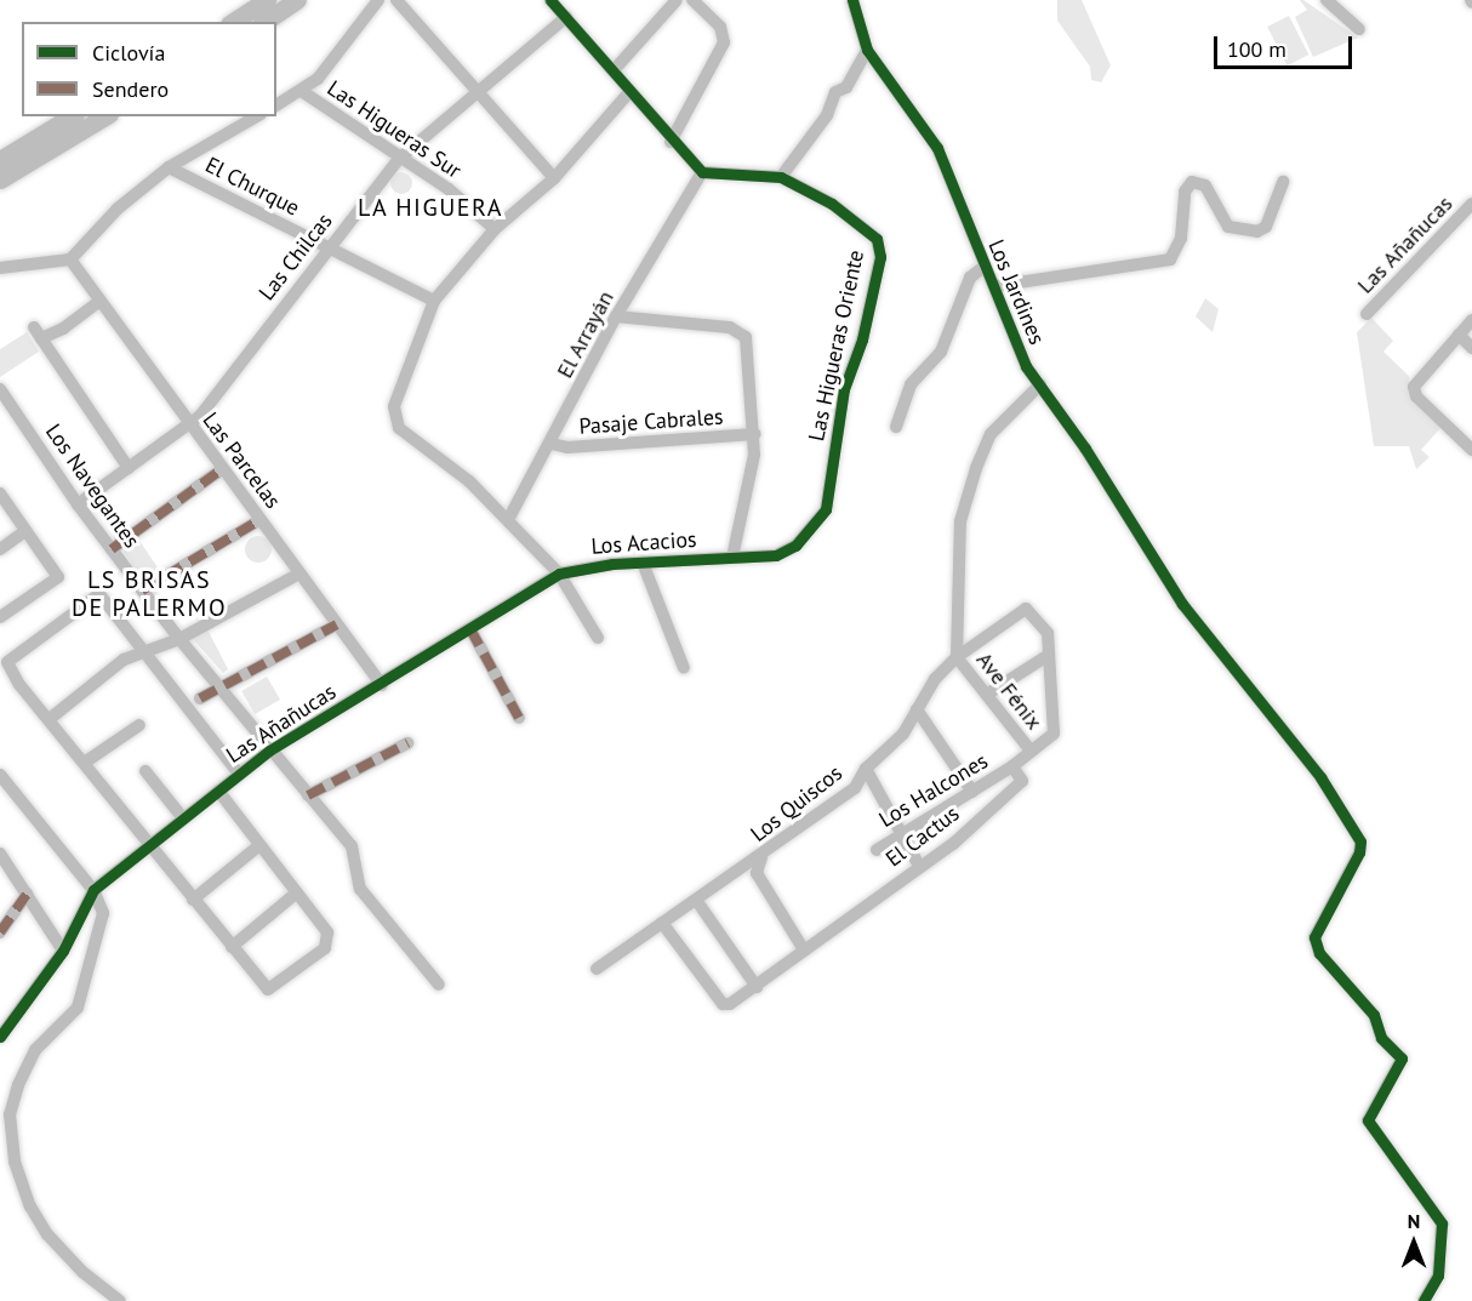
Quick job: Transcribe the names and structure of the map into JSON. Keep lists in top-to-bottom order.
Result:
{
  "streets": {
    "street": [
      "Las Higueras Sur",
      "El Churque",
      "Las Añañucas",
      "Las Chilcas",
      "Los Jardines",
      "El Arrayán",
      "Las Higueras Oriente",
      "Pasaje Cabrales",
      "Las Parcelas",
      "Los Navegantes",
      "Los Acacios",
      "Ave Fénix",
      "Los Halcones",
      "Los Quiscos",
      "El Cactus"
    ]
  },
  "crossings": [
    ["Las Higueras Sur", "Las Chilcas"],
    ["El Churque", "Las Chilcas"],
    ["Las Añañucas", "Las Parcelas"],
    ["Las Añañucas", "Los Navegantes"],
    ["Las Añañucas", "Los Acacios"],
    ["Las Chilcas", "Las Parcelas"],
    ["Las Chilcas", "Los Navegantes"],
    ["El Arrayán", "Las Higueras Oriente"],
    ["El Arrayán", "Pasaje Cabrales"],
    ["Las Higueras Oriente", "Los Acacios"],
    ["Ave Fénix", "Los Quiscos"],
    ["Los Halcones", "El Cactus"],
    ["Los Quiscos", "El Cactus"]
  ],
  "districts": ["LA HIGUERA", "LS BRISAS DE PALERMO"],
  "legend": ["Ciclovía", "Sendero"],
  "scale_bar": "100 m",
  "north": "top"
}
